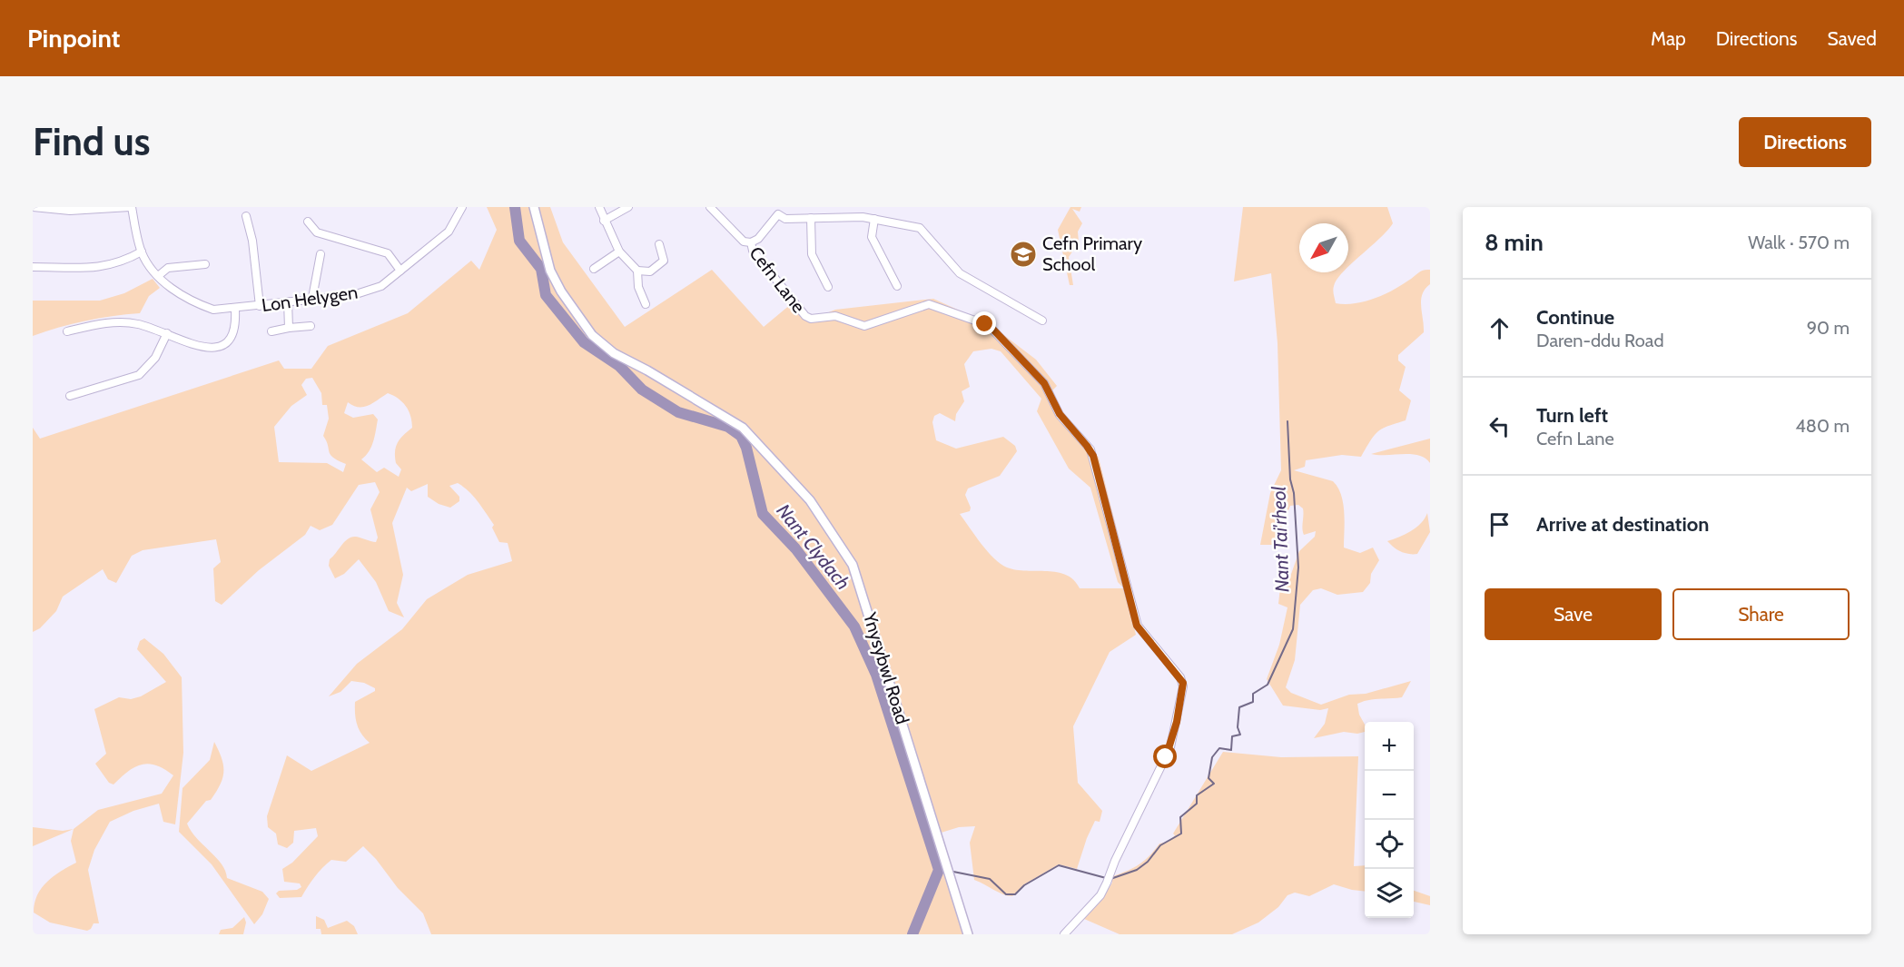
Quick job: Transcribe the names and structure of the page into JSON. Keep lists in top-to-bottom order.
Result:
{
  "streets": {
    "main road": ["Ynysybwl Road"],
    "street": ["Cefn Lane", "Lon Helygen"]
  },
  "water": ["Nant Tai'rheol", "Nant Clydach"],
  "places": {
    "school or university": ["Cefn Primary School"]
  },
  "north": "bottom left",
  "page": {
    "header": "Pinpoint",
    "nav": ["Map", "Directions", "Saved"],
    "buttons": [
      "Directions",
      ["Save", "Share"]
    ],
    "title": "Find us",
    "heading": ["8 min", "Walk · 570 m"],
    "list": [
      ["Continue", "Daren-ddu Road", "90 m"],
      ["Turn left", "Cefn Lane", "480 m"],
      "Arrive at destination"
    ],
    "map_buttons": ["+", "−"]
  }
}
